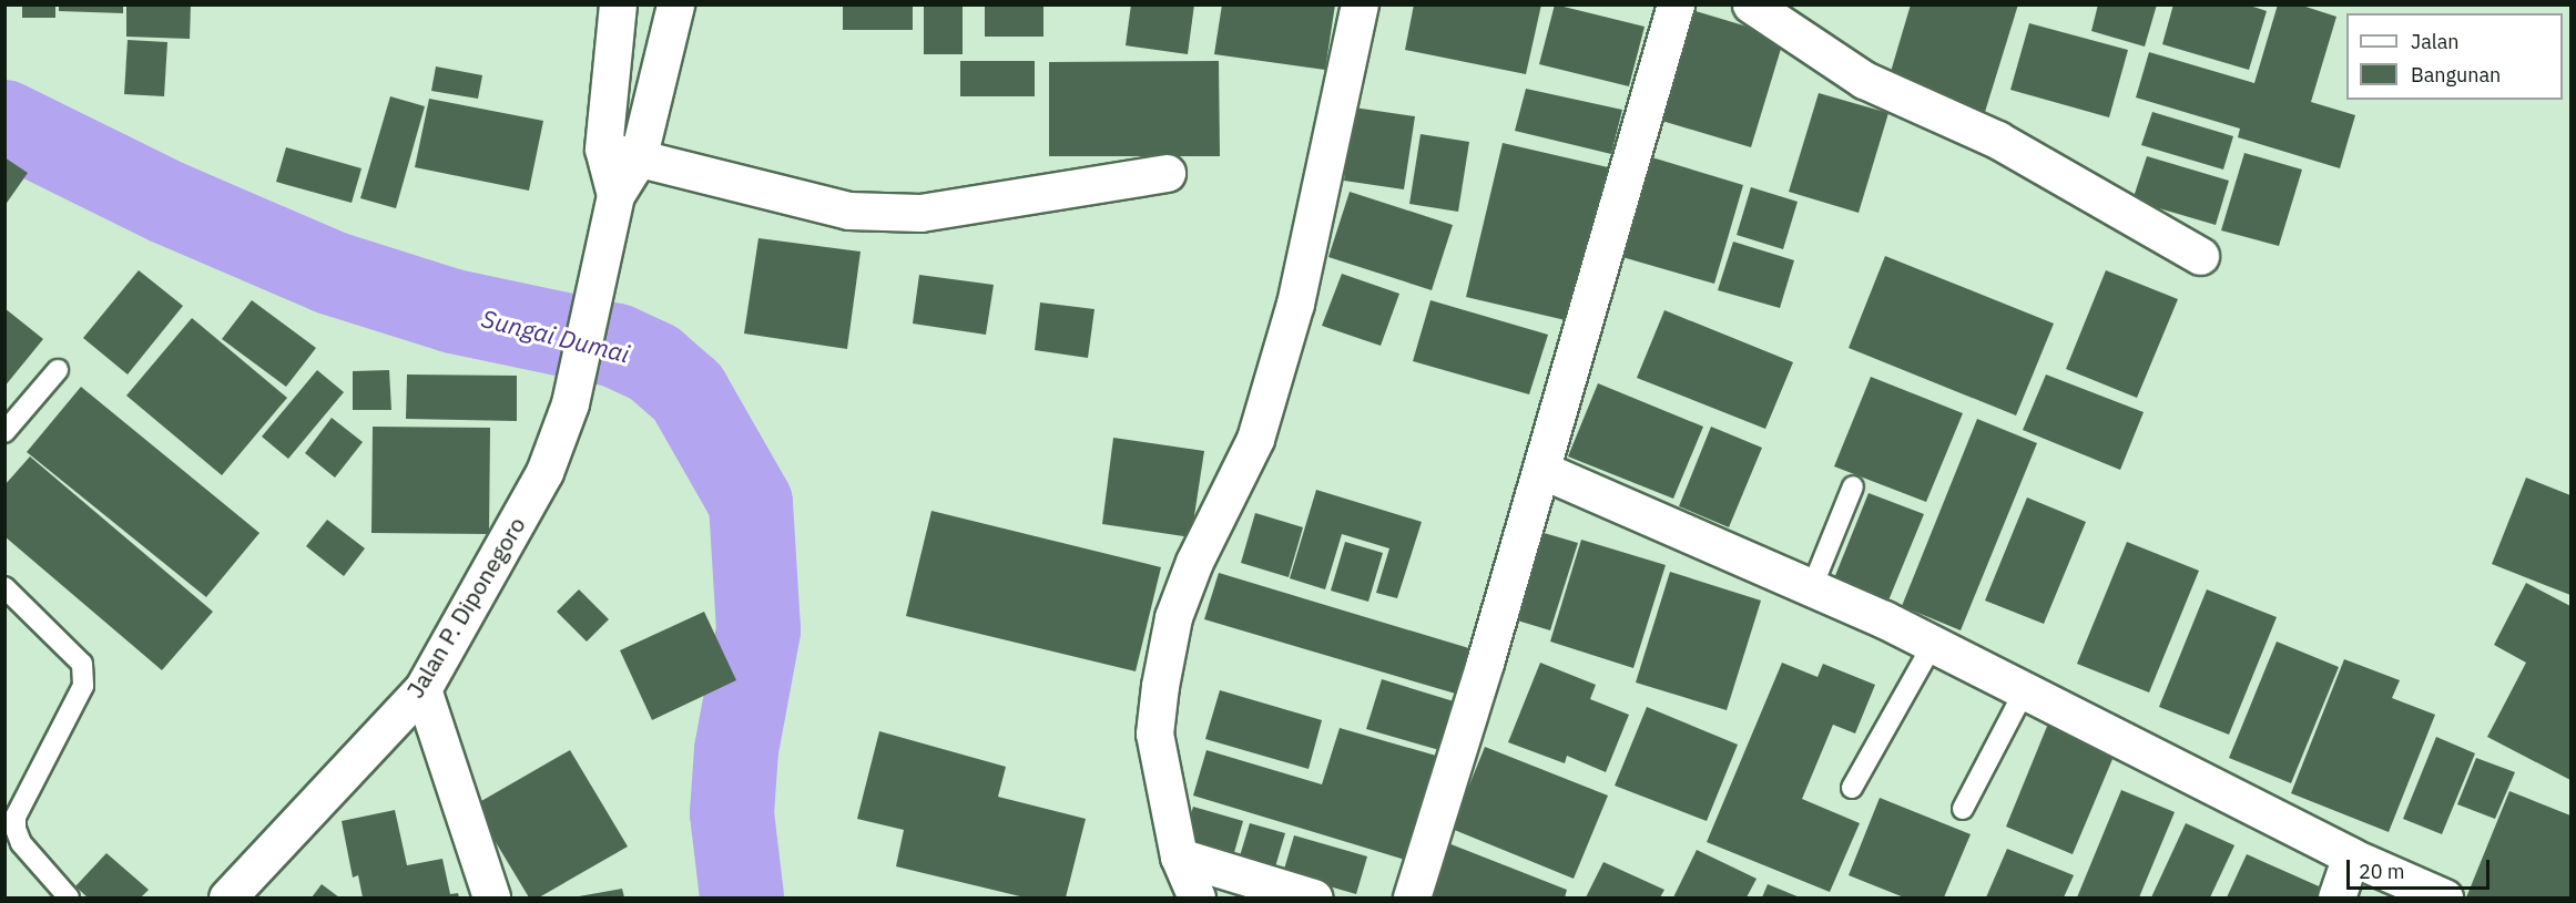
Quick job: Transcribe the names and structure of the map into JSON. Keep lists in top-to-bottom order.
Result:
{
  "streets": {
    "street": ["Jalan P. Diponegoro"]
  },
  "water": ["Sungai Dumai"],
  "legend": ["Jalan", "Bangunan"],
  "scale_bar": "20 m"
}
